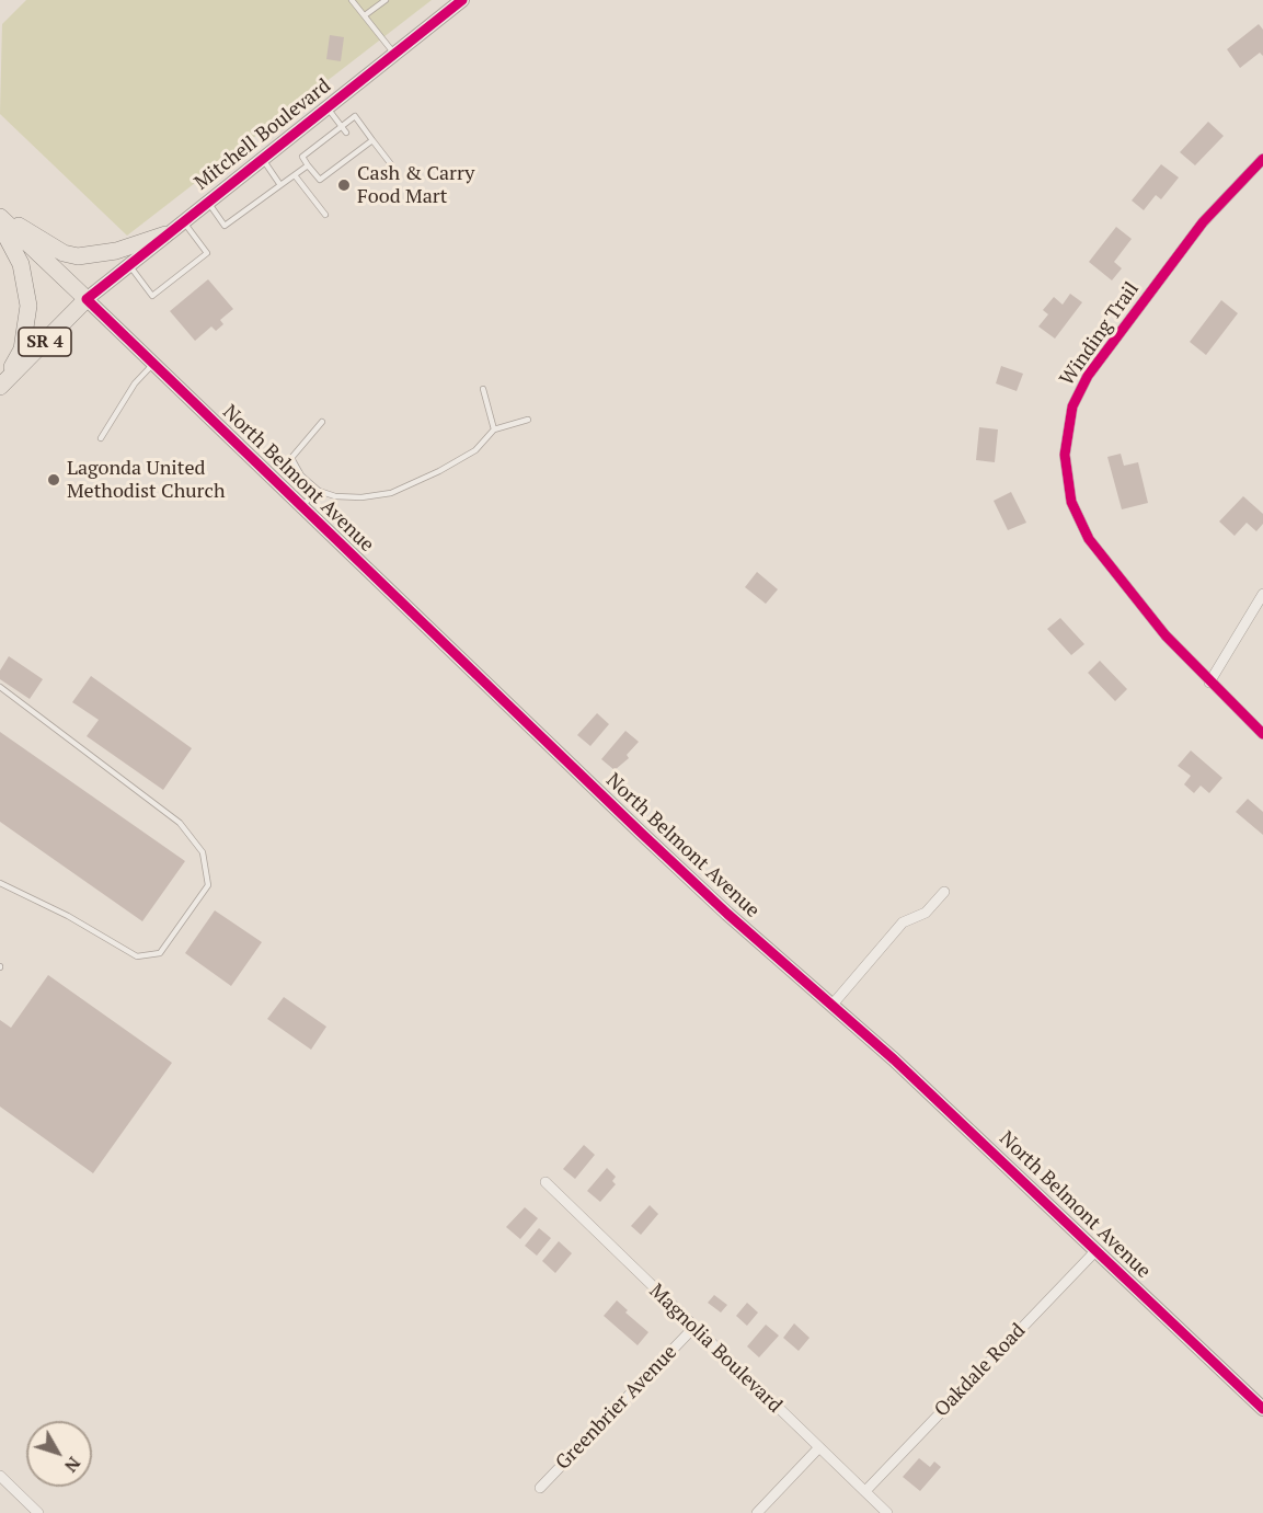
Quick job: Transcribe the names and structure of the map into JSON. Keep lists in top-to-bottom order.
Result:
{
  "streets": {
    "main road": ["Mitchell Boulevard", "SR 4", "North Belmont Avenue"],
    "street": [
      "Winding Trail",
      "Magnolia Boulevard",
      "Oakdale Road",
      "Greenbrier Avenue"
    ]
  },
  "crossings": [
    ["Mitchell Boulevard", "SR 4"],
    ["Mitchell Boulevard", "North Belmont Avenue"],
    ["North Belmont Avenue", "Oakdale Road"],
    ["Magnolia Boulevard", "Oakdale Road"],
    ["Magnolia Boulevard", "Greenbrier Avenue"]
  ],
  "places": ["Cash & Carry Food Mart", "Lagonda United Methodist Church"],
  "north": "bottom right"
}
